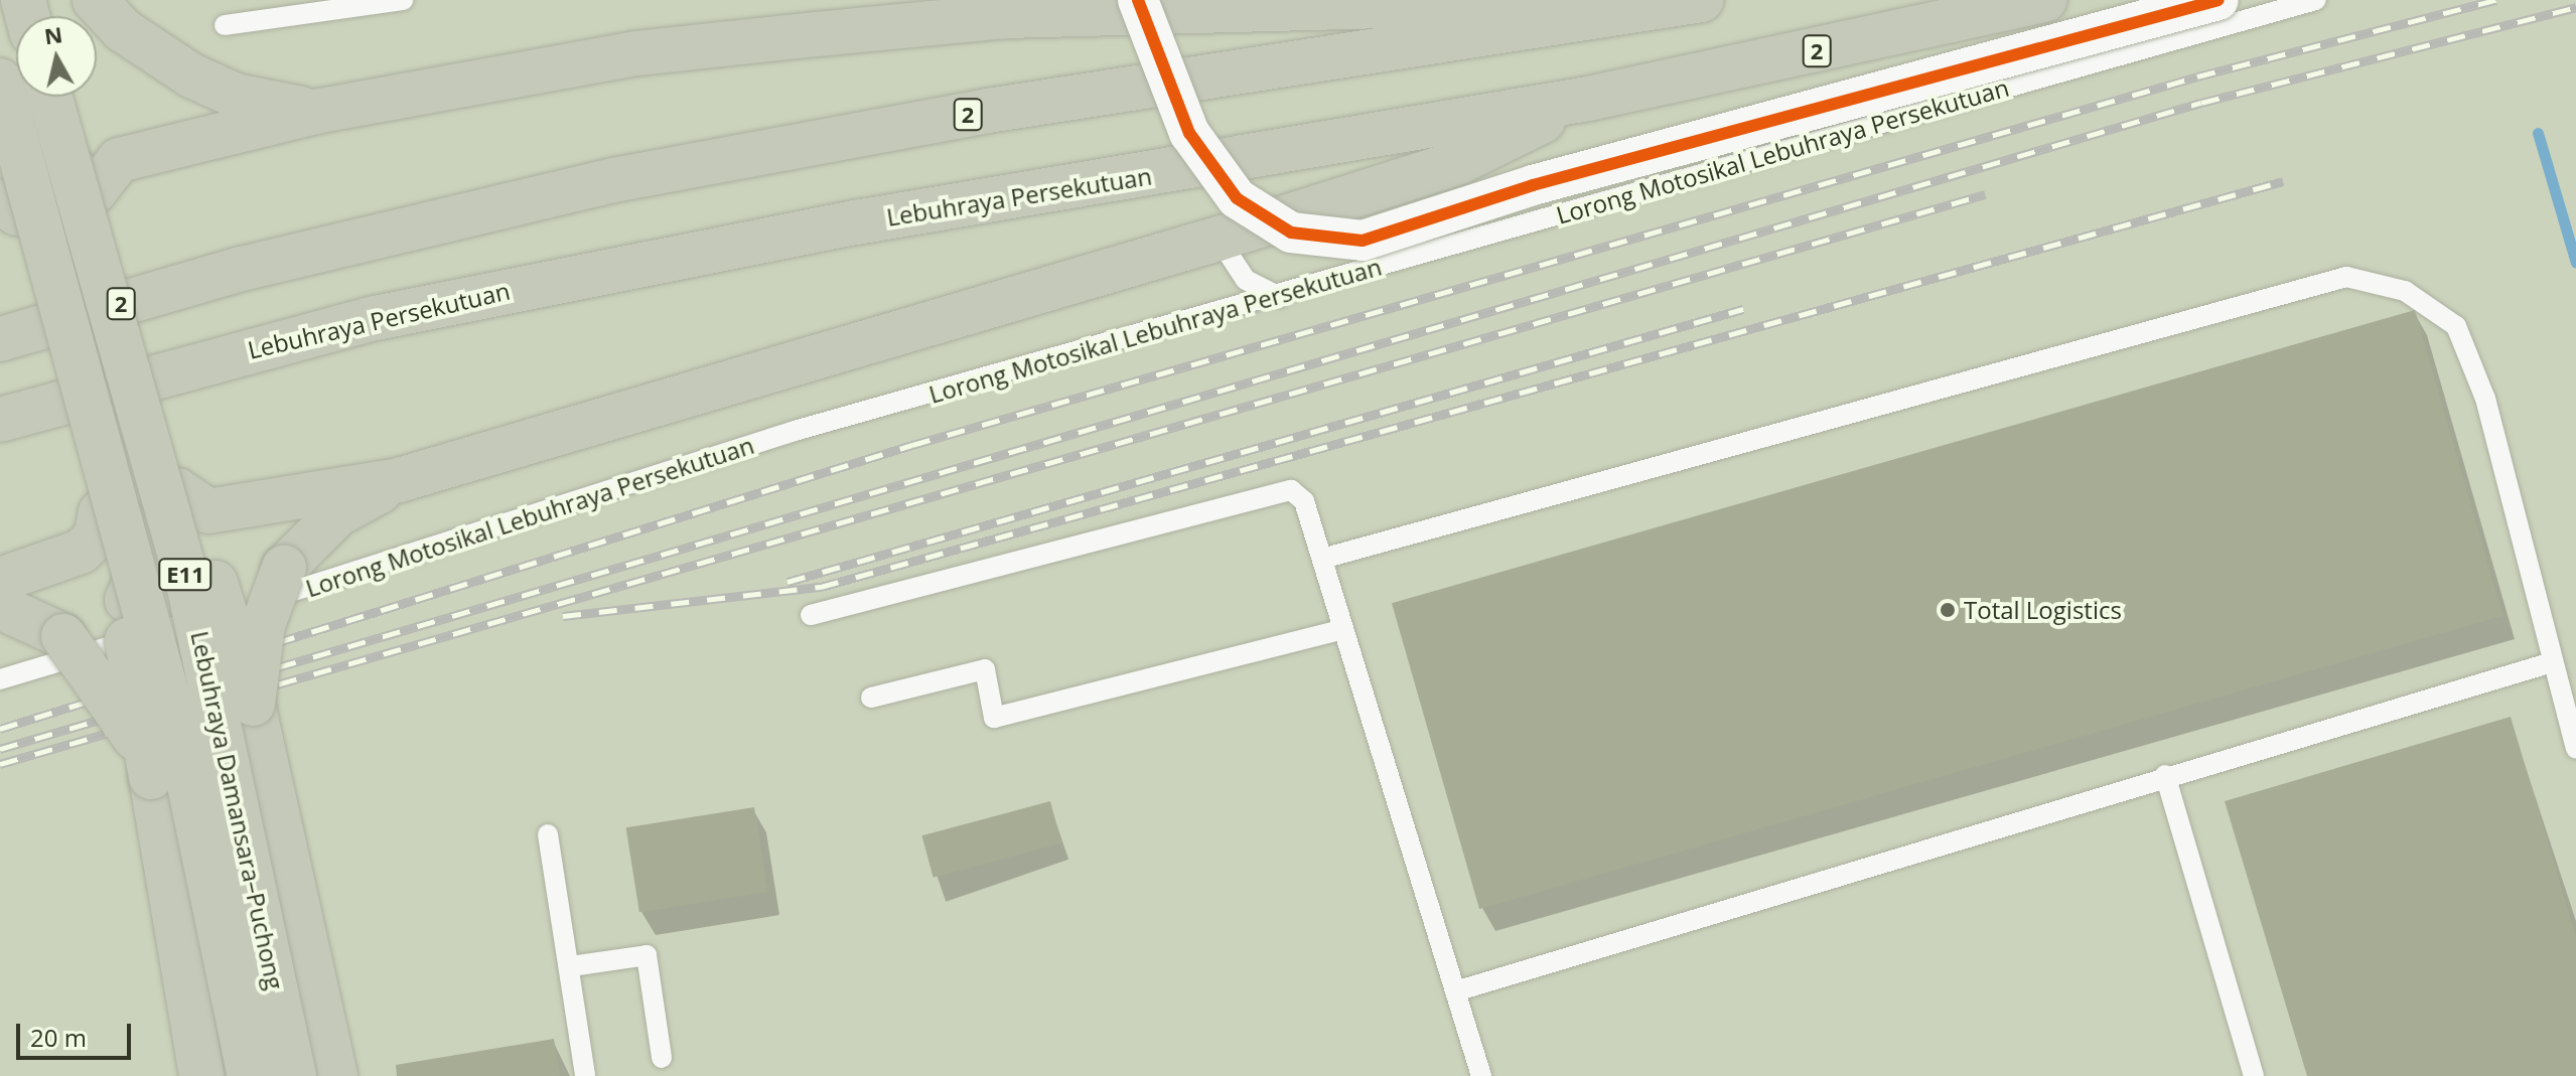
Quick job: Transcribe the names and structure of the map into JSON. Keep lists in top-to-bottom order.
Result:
{
  "streets": {
    "highway": [
      "2",
      "Lebuhraya Persekutuan",
      "E11",
      "Lebuhraya Damansara–Puchong"
    ],
    "lane": ["Lorong Motosikal Lebuhraya Persekutuan"]
  },
  "places": ["Total Logistics"],
  "scale_bar": "20 m",
  "north": "top"
}
